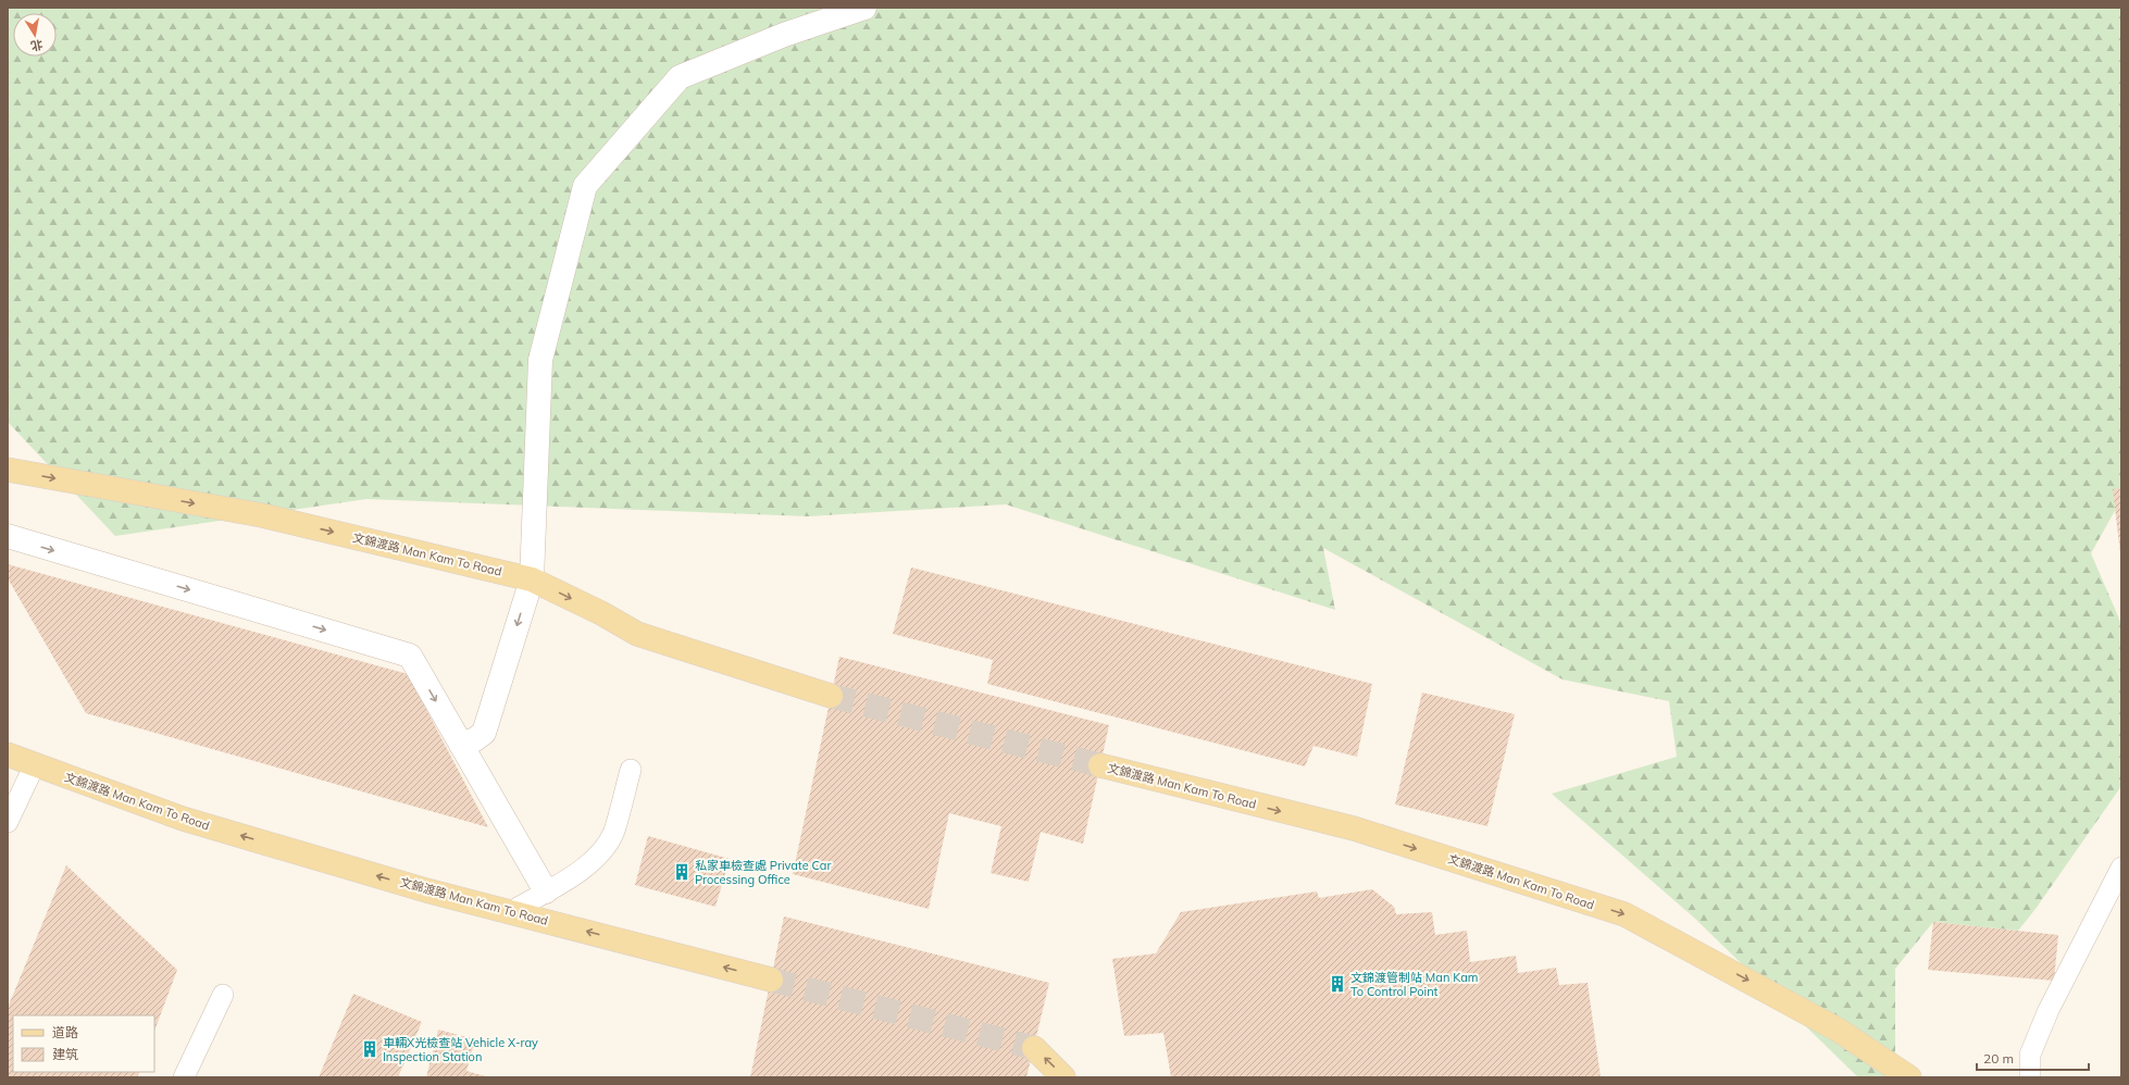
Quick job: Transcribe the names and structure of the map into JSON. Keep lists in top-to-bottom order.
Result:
{
  "streets": {
    "main road": ["文錦渡路 Man Kam To Road"]
  },
  "places": {
    "building": ["私家車檢查處 Private Car Processing Office", "文錦渡管制站 Man Kam To Control Point", "車輛X光檢查站 Vehicle X-ray Inspection Station"]
  },
  "legend": ["道路", "建筑"],
  "scale_bar": "20 m",
  "north": "bottom"
}
